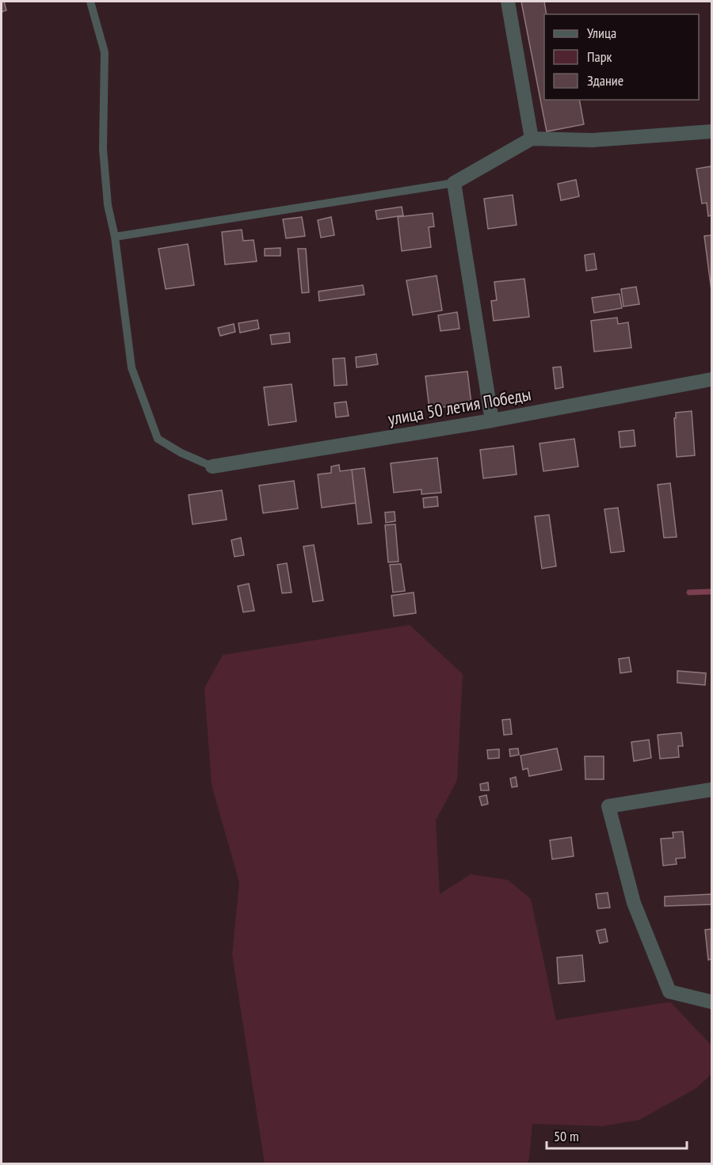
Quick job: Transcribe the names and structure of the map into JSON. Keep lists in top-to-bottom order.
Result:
{
  "streets": {
    "street": ["улица 50 летия Победы"]
  },
  "legend": ["Улица", "Парк", "Здание"],
  "scale_bar": "50 m"
}
